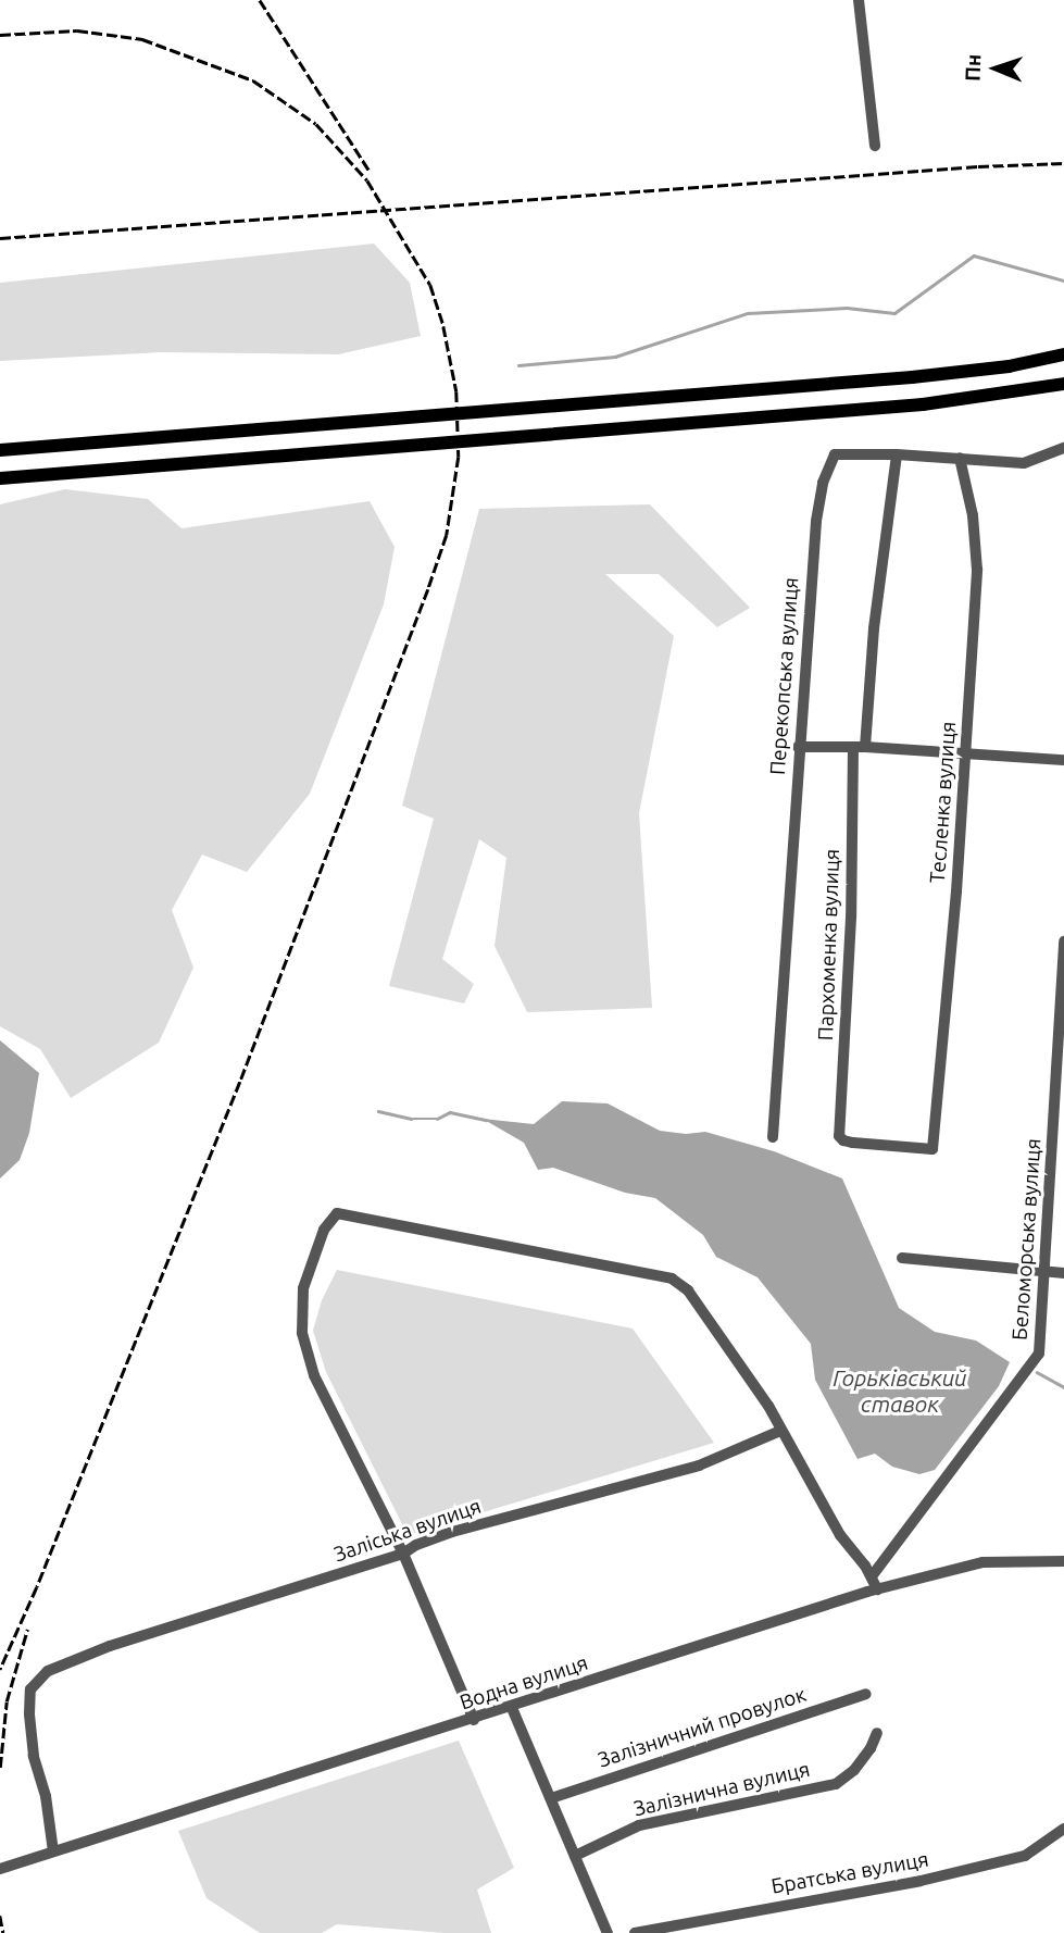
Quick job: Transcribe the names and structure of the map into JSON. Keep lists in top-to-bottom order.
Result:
{
  "streets": {
    "street": [
      "Перекопська вулиця",
      "Тесленка вулиця",
      "Пархоменка вулиця",
      "Беломорська вулиця",
      "Заліська вулиця",
      "Водна вулиця",
      "Залізничний провулок",
      "Залізнична вулиця",
      "Братська вулиця"
    ]
  },
  "crossings": [
    ["Перекопська вулиця", "Тесленка вулиця"],
    ["Перекопська вулиця", "Пархоменка вулиця"],
    ["Тесленка вулиця", "Пархоменка вулиця"],
    ["Заліська вулиця", "Водна вулиця"]
  ],
  "water": ["Горьківський ставок"],
  "north": "left"
}
